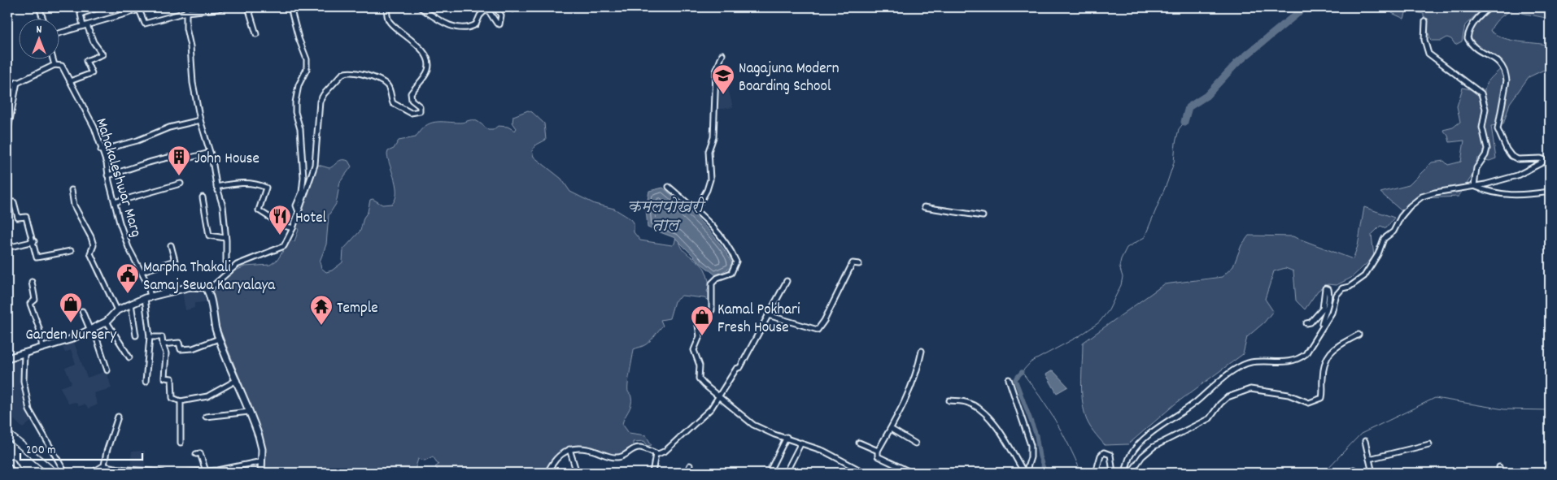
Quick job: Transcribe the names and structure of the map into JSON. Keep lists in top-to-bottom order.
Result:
{
  "streets": {
    "street": ["Mahakaleshwar Marg"]
  },
  "water": ["कमलपोखरी ताल"],
  "places": {
    "school or university": ["Nagajuna Modern Boarding School"],
    "building": ["John House"],
    "restaurant": ["Hotel"],
    "public building": ["Marpha Thakali Samaj Sewa Karyalaya"],
    "shop": ["Garden Nursery", "Kamal Pokhari Fresh House"],
    "temple": ["Temple"]
  },
  "scale_bar": "200 m",
  "north": "top"
}
